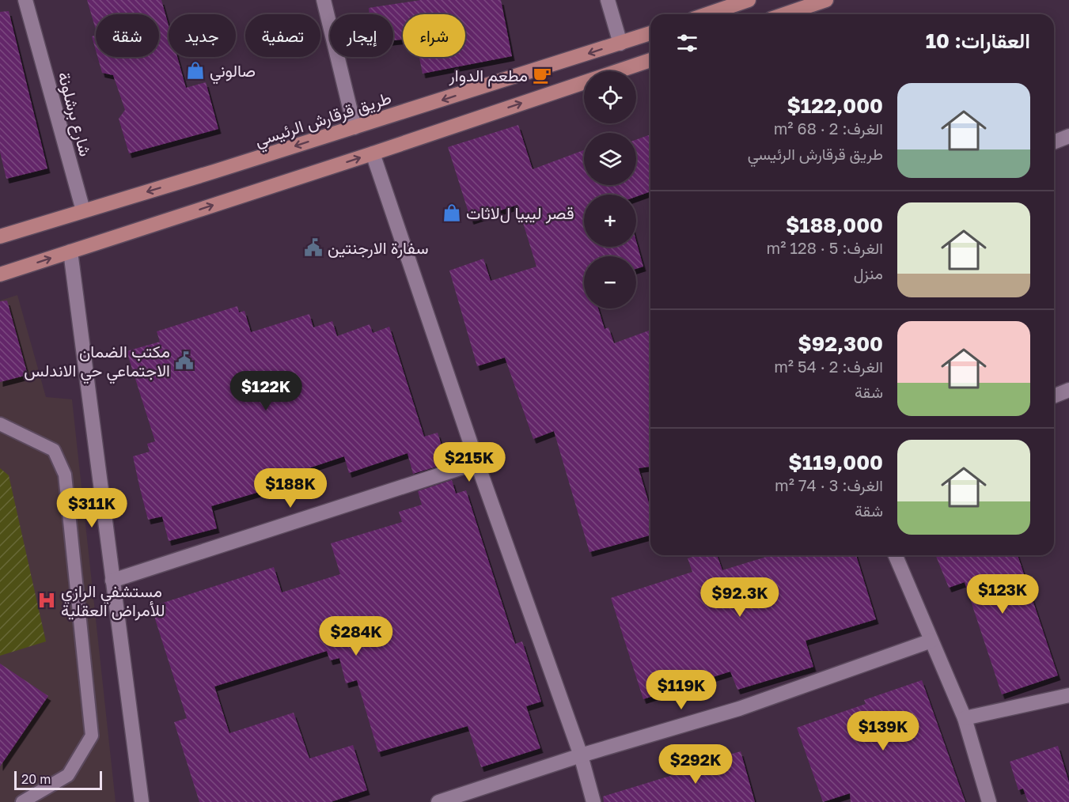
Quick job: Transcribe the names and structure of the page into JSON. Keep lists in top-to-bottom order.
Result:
{
  "streets": {
    "main road": ["طريق قرقارش الرئيسي"],
    "street": ["شارع برشلونة"]
  },
  "crossings": [
    ["شارع برشلونة", "طريق قرقارش الرئيسي"]
  ],
  "places": {
    "shop": ["صالوني", "قصر ليبيا لﻻثات"],
    "cafe": ["مطعم الدوار"],
    "public building": ["سفارة الارجنتين", "مكتب الضمان الاجتماعي حي الاندلس"],
    "hospital": ["مستشفي الرازي للأمراض العقلية"]
  },
  "scale_bar": "20 m",
  "page": {
    "chip": [
      "شراء",
      "إيجار",
      "تصفية",
      "جديد",
      "شقة"
    ],
    "heading": "العقارات: 10",
    "map_buttons": ["+", "−"],
    "list": [
      {
        "name": "$122,000",
        "note": "الغرف: 2 · 68 m² · طريق قرقارش الرئيسي"
      },
      {
        "name": "$188,000",
        "note": "الغرف: 5 · 128 m² · منزل"
      },
      {
        "name": "$92,300",
        "note": "الغرف: 2 · 54 m² · شقة"
      },
      {
        "name": "$119,000",
        "note": "الغرف: 3 · 74 m² · شقة"
      }
    ],
    "price": [
      "$122K",
      "$215K",
      "$188K",
      "$311K",
      "$123K",
      "$92.3K",
      "$284K",
      "$119K",
      "$139K",
      "$292K"
    ],
    "scale": "20 m"
  }
}
